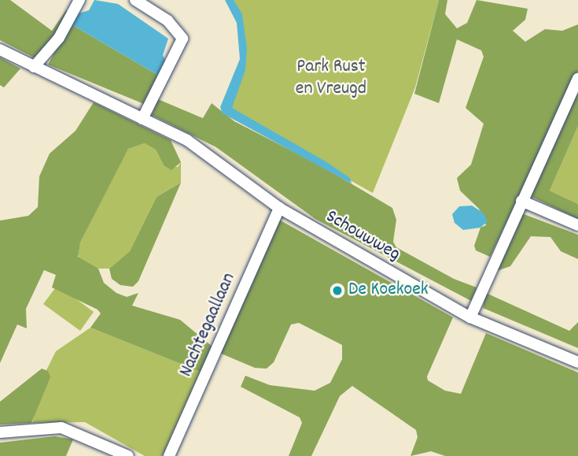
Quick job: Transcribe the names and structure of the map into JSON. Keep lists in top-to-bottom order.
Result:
{
  "streets": {
    "street": ["Schouwweg", "Nachtegaallaan"]
  },
  "crossings": [
    ["Schouwweg", "Nachtegaallaan"]
  ],
  "parks": ["Park Rust en Vreugd"],
  "places": ["De Koekoek"]
}
